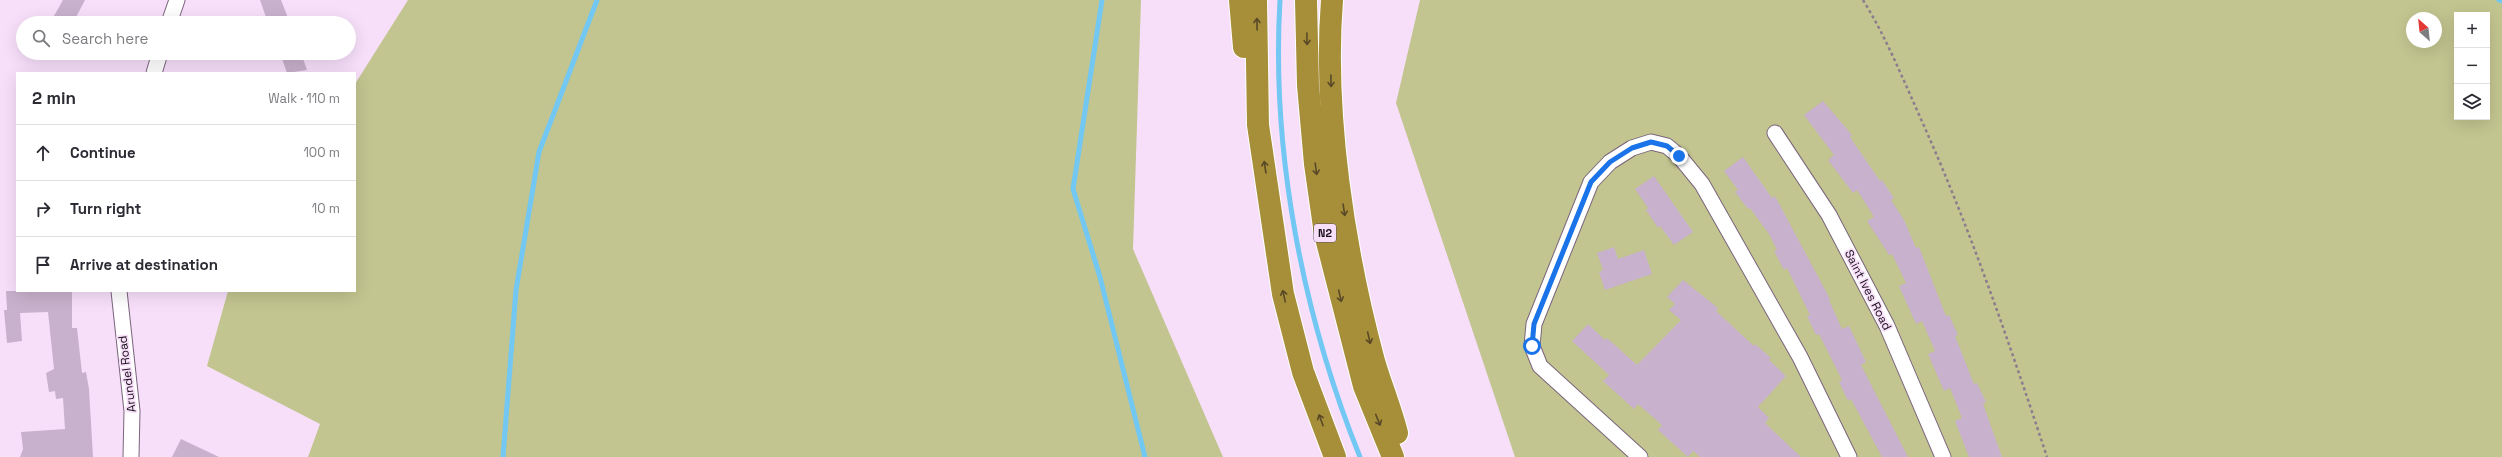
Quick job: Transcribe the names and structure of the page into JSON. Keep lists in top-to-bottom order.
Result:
{
  "streets": {
    "highway": ["N2"],
    "street": ["Saint Ives Road", "Arundel Road"]
  },
  "north": "top left",
  "page": {
    "map_buttons": ["+", "−"],
    "search": "Search here",
    "heading": ["2 min", "Walk · 110 m"],
    "list": [
      ["Continue", "100 m"],
      ["Turn right", "10 m"],
      "Arrive at destination"
    ]
  }
}
